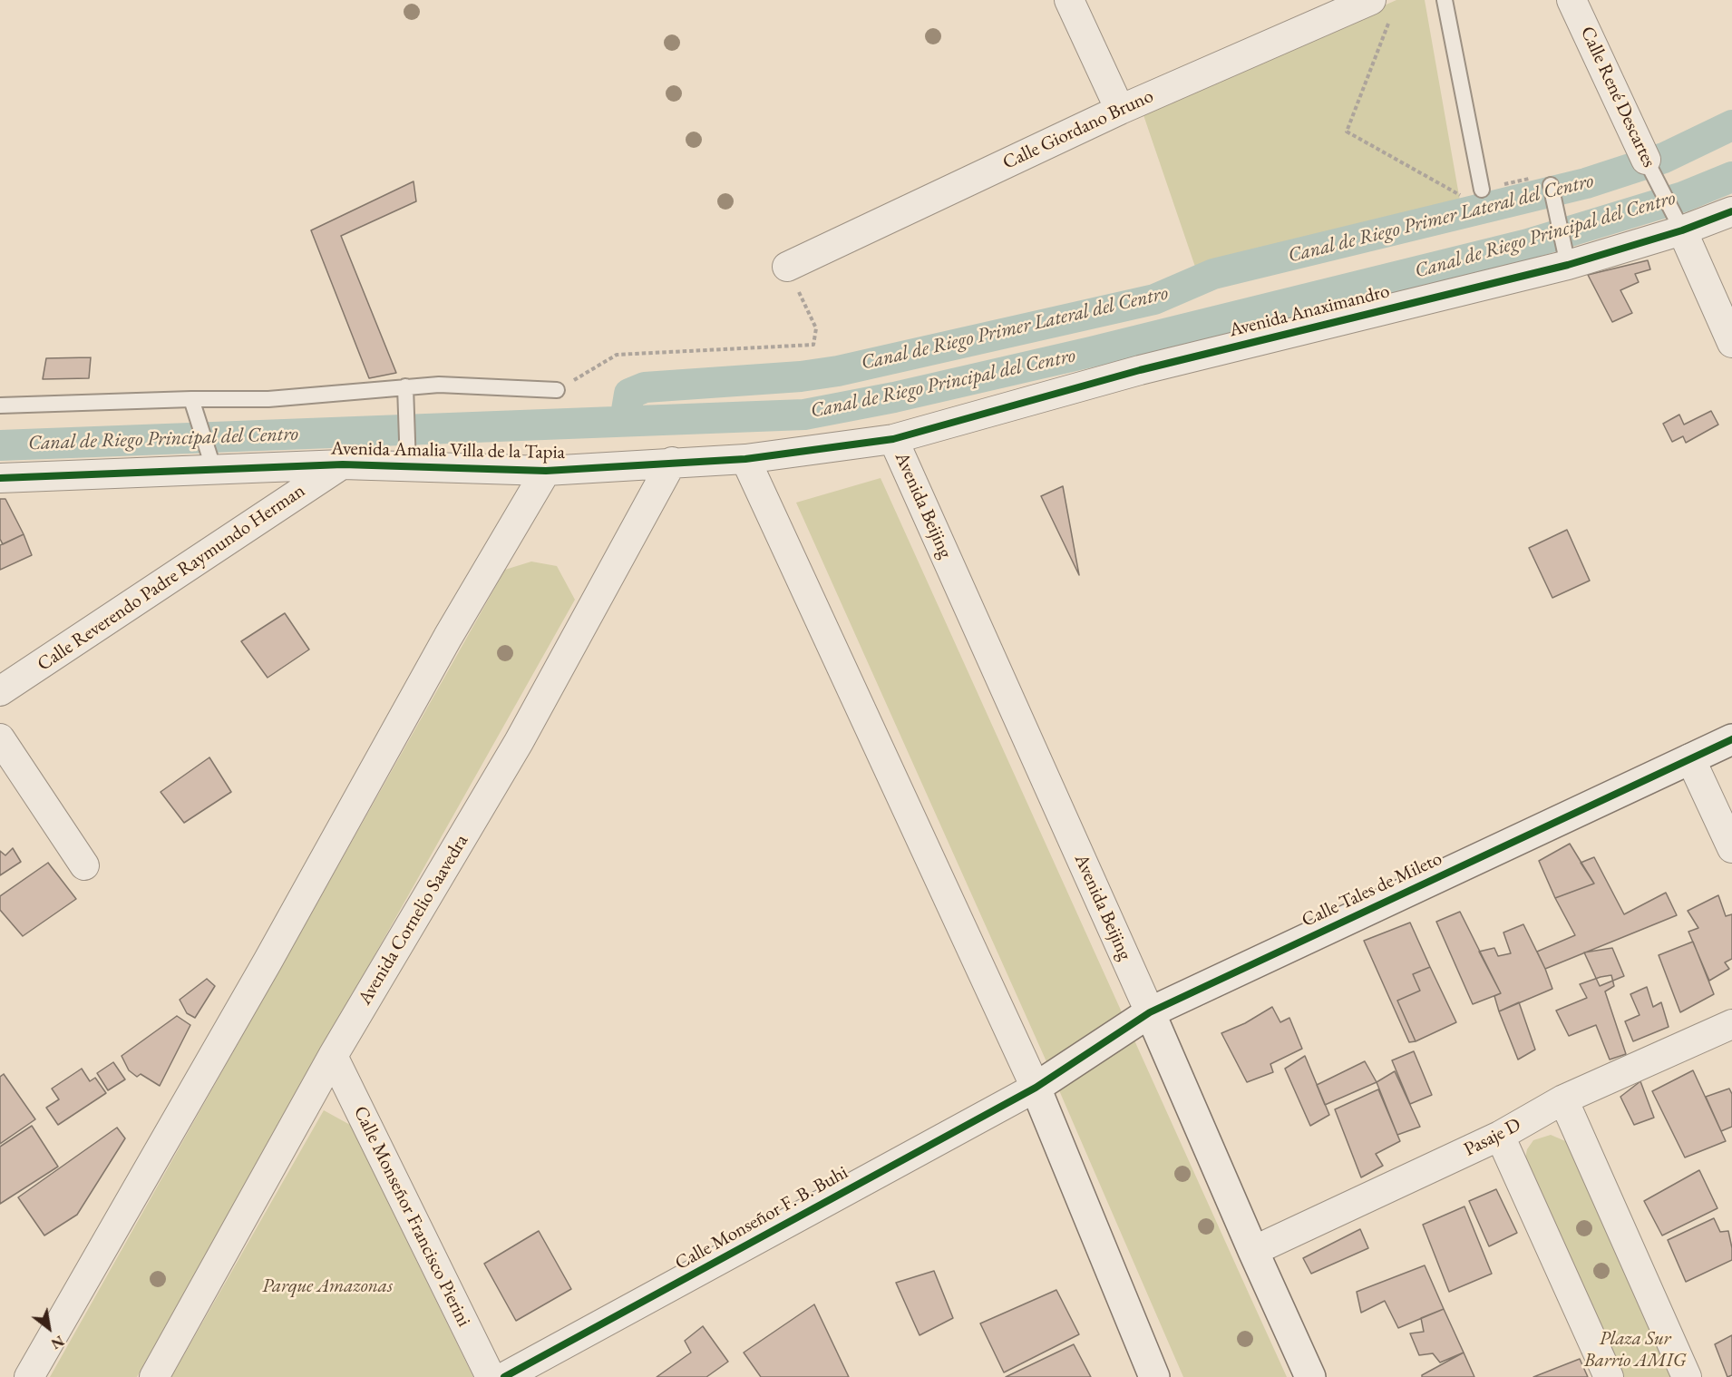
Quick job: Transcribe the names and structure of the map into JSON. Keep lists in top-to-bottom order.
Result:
{
  "streets": {
    "street": [
      "Calle René Descartes",
      "Calle Giordano Bruno",
      "Avenida Anaximandro",
      "Avenida Amalia Villa de la Tapia",
      "Avenida Beijing",
      "Calle Reverendo Padre Raymundo Herman",
      "Calle Tales de Mileto",
      "Avenida Cornelio Saavedra",
      "Pasaje D",
      "Calle Monseñor Francisco Pierini",
      "Calle Monseñor F. B. Buhi"
    ]
  },
  "crossings": [
    ["Calle René Descartes", "Avenida Anaximandro"],
    ["Avenida Anaximandro", "Avenida Amalia Villa de la Tapia"],
    ["Avenida Anaximandro", "Avenida Beijing"],
    ["Avenida Amalia Villa de la Tapia", "Avenida Beijing"],
    ["Avenida Amalia Villa de la Tapia", "Calle Reverendo Padre Raymundo Herman"],
    ["Avenida Amalia Villa de la Tapia", "Avenida Cornelio Saavedra"],
    ["Avenida Beijing", "Calle Tales de Mileto"],
    ["Avenida Beijing", "Pasaje D"],
    ["Calle Tales de Mileto", "Calle Monseñor F. B. Buhi"],
    ["Avenida Cornelio Saavedra", "Calle Monseñor Francisco Pierini"]
  ],
  "water": ["Canal de Riego Primer Lateral del Centro", "Canal de Riego Principal del Centro"],
  "parks": ["Parque Amazonas", "Plaza Sur Barrio AMIG"],
  "north": "bottom right"
}
